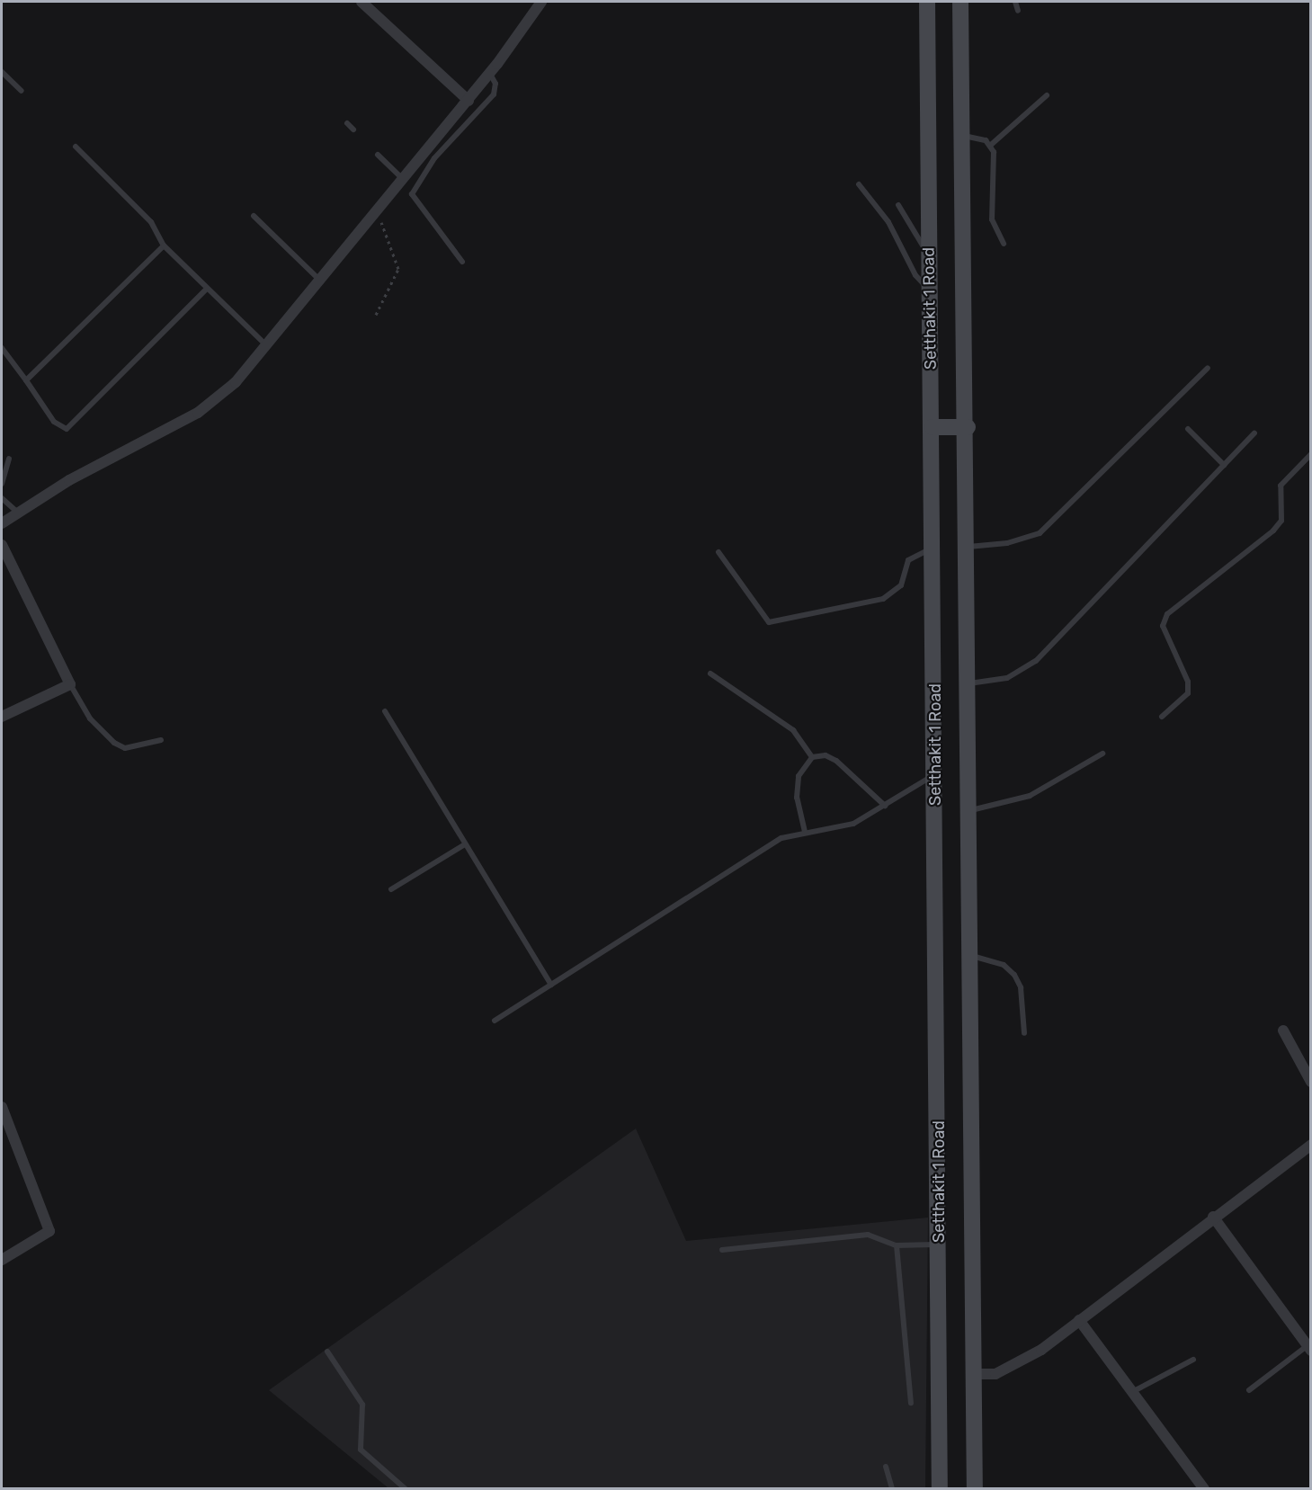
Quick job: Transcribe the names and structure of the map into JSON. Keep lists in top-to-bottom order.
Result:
{
  "streets": {
    "main road": ["Setthakit 1 Road"]
  }
}
